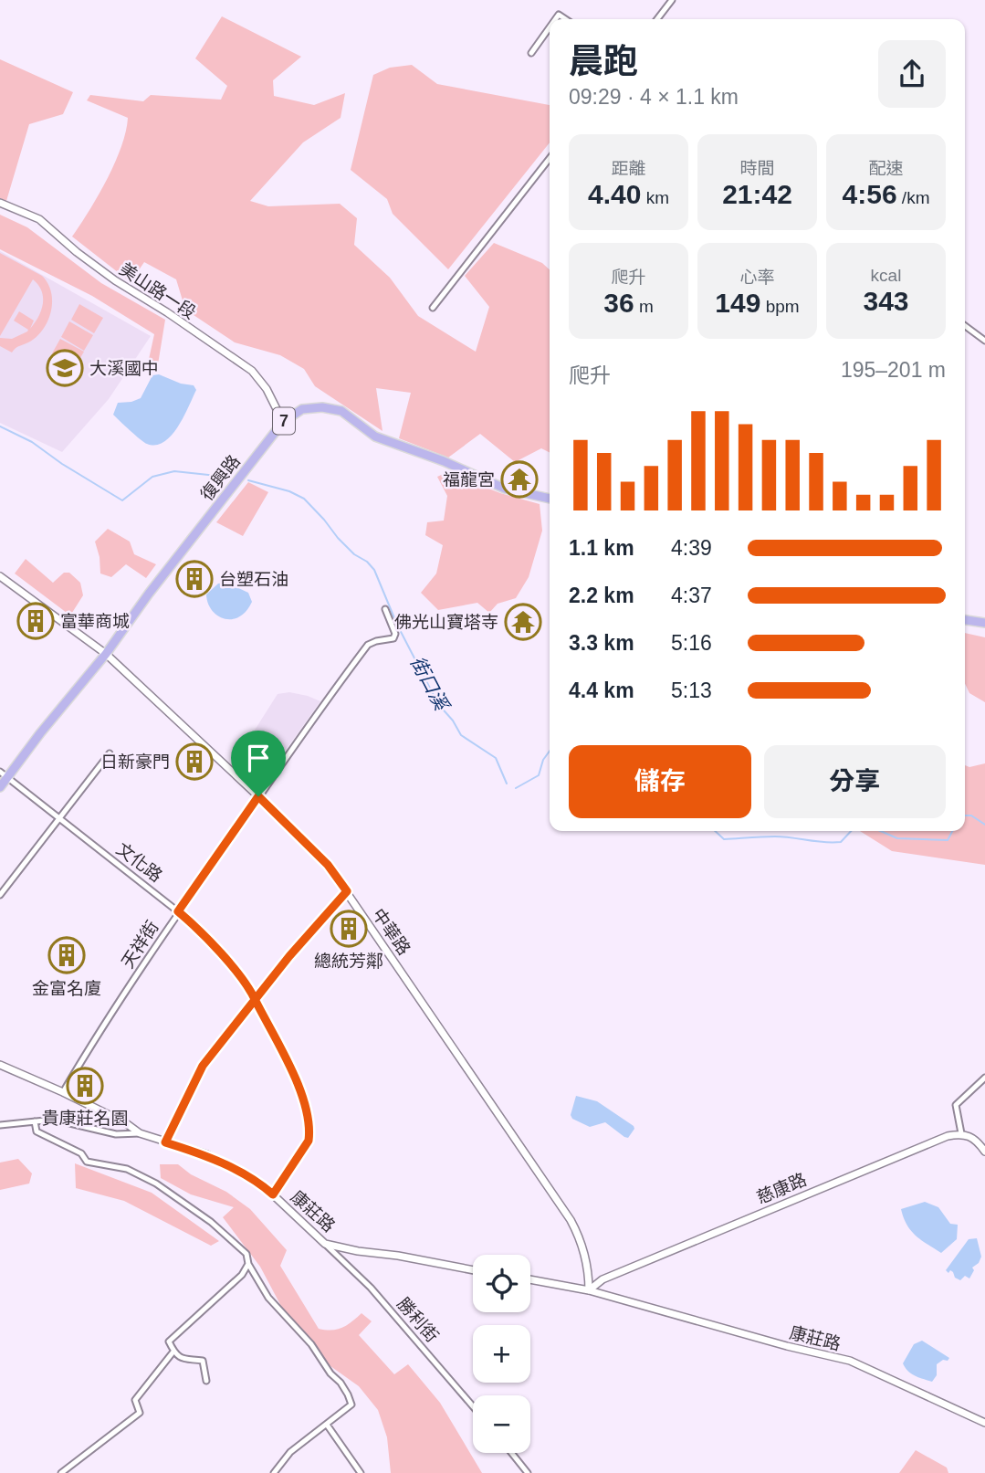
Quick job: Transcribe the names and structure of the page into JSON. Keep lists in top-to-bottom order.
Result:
{
  "streets": {
    "main road": ["7", "復興路"],
    "street": [
      "美山路一段",
      "文化路",
      "中華路",
      "天祥街",
      "慈康路",
      "康莊路",
      "勝利街"
    ]
  },
  "crossings": [
    ["美山路一段", "復興路"],
    ["復興路", "文化路"],
    ["復興路", "中華路"],
    ["文化路", "天祥街"],
    ["文化路", "康莊路"],
    ["中華路", "天祥街"],
    ["中華路", "慈康路"],
    ["中華路", "康莊路"],
    ["天祥街", "康莊路"],
    ["慈康路", "康莊路"],
    ["康莊路", "勝利街"]
  ],
  "water": ["街口溪"],
  "places": {
    "school or university": ["大溪國中"],
    "temple": ["福龍宮", "佛光山寶塔寺"],
    "building": [
      "台塑石油",
      "富華商城",
      "日新豪門",
      "總統芳鄰",
      "金富名廈",
      "貴康莊名園"
    ]
  },
  "page": {
    "heading": ["晨跑", "09:29 · 4 × 1.1 km"],
    "stats": [
      ["距離", "4.40 km"],
      ["時間", "21:42"],
      ["配速", "4:56 /km"],
      ["爬升", "36 m"],
      ["心率", "149 bpm"],
      ["kcal", "343"]
    ],
    "chart": ["爬升", "195–201 m"],
    "list": [
      {
        "name": "1.1 km",
        "note": "4:39"
      },
      {
        "name": "2.2 km",
        "note": "4:37"
      },
      {
        "name": "3.3 km",
        "note": "5:16"
      },
      {
        "name": "4.4 km",
        "note": "5:13"
      }
    ],
    "buttons": ["儲存", "分享"],
    "map_buttons": ["+", "−"]
  }
}
